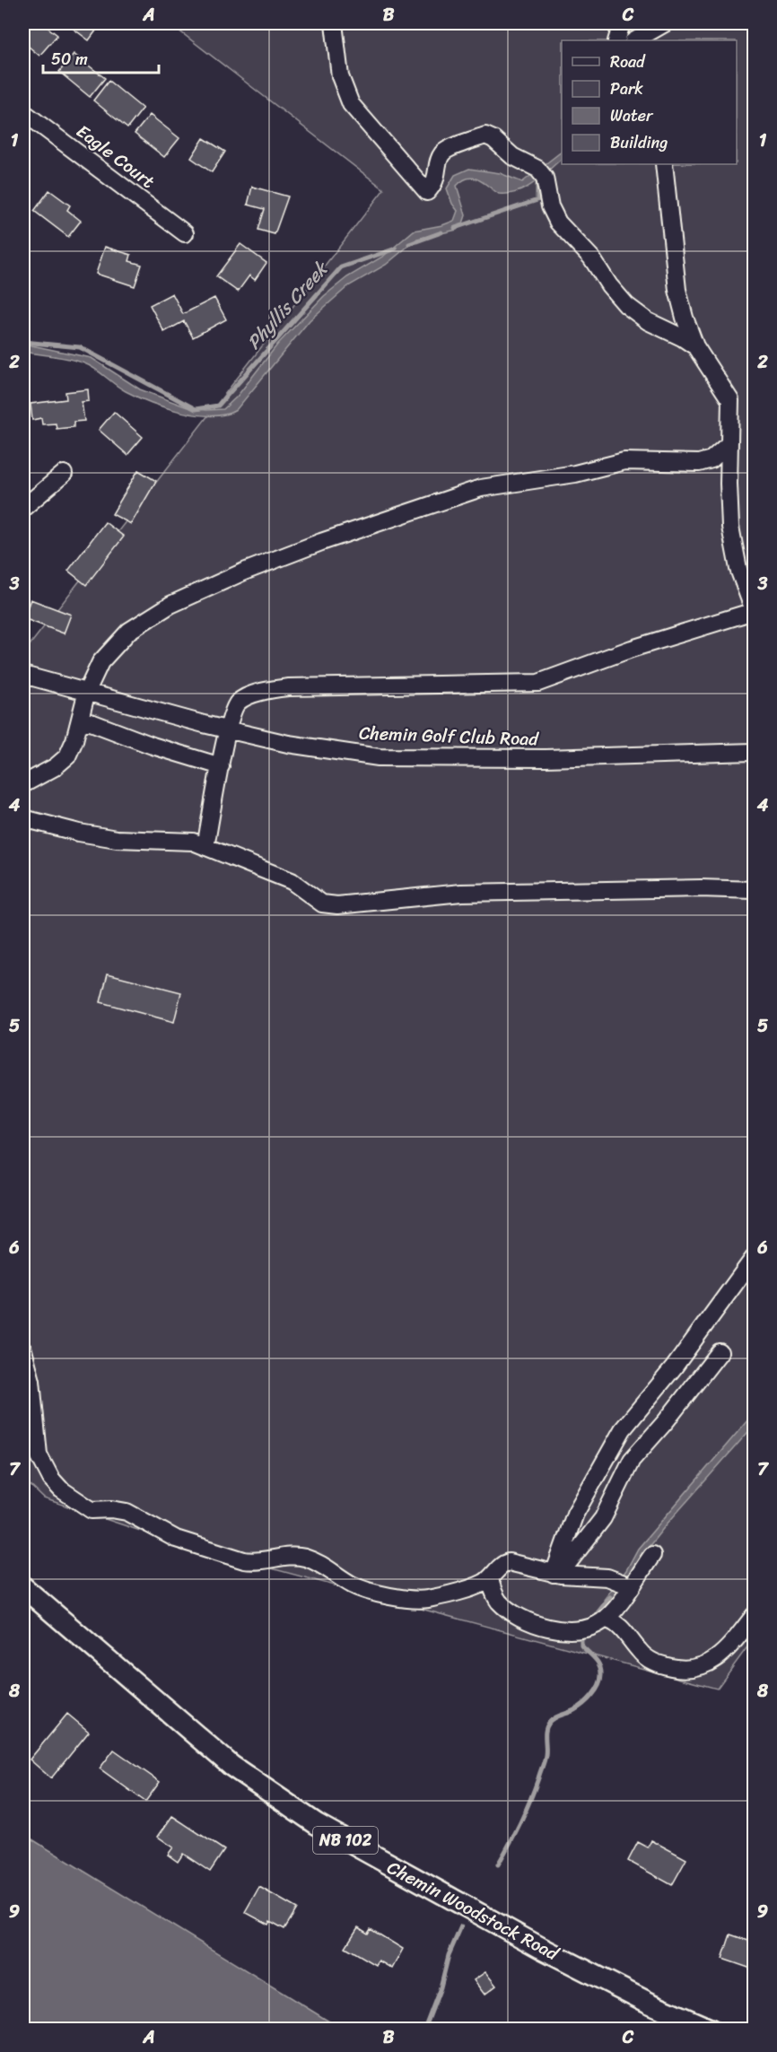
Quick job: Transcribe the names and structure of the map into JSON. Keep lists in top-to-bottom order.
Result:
{
  "streets": {
    "main road": ["NB 102", "Chemin Woodstock Road"],
    "street": ["Eagle Court", "Chemin Golf Club Road"]
  },
  "water": ["Phyllis Creek"],
  "legend": [
    "Road",
    "Park",
    "Water",
    "Building"
  ],
  "scale_bar": "50 m",
  "grid": {
    "columns": ["A", "B", "C"],
    "rows": [
      "1",
      "2",
      "3",
      "4",
      "5",
      "6",
      "7",
      "8",
      "9"
    ]
  }
}
